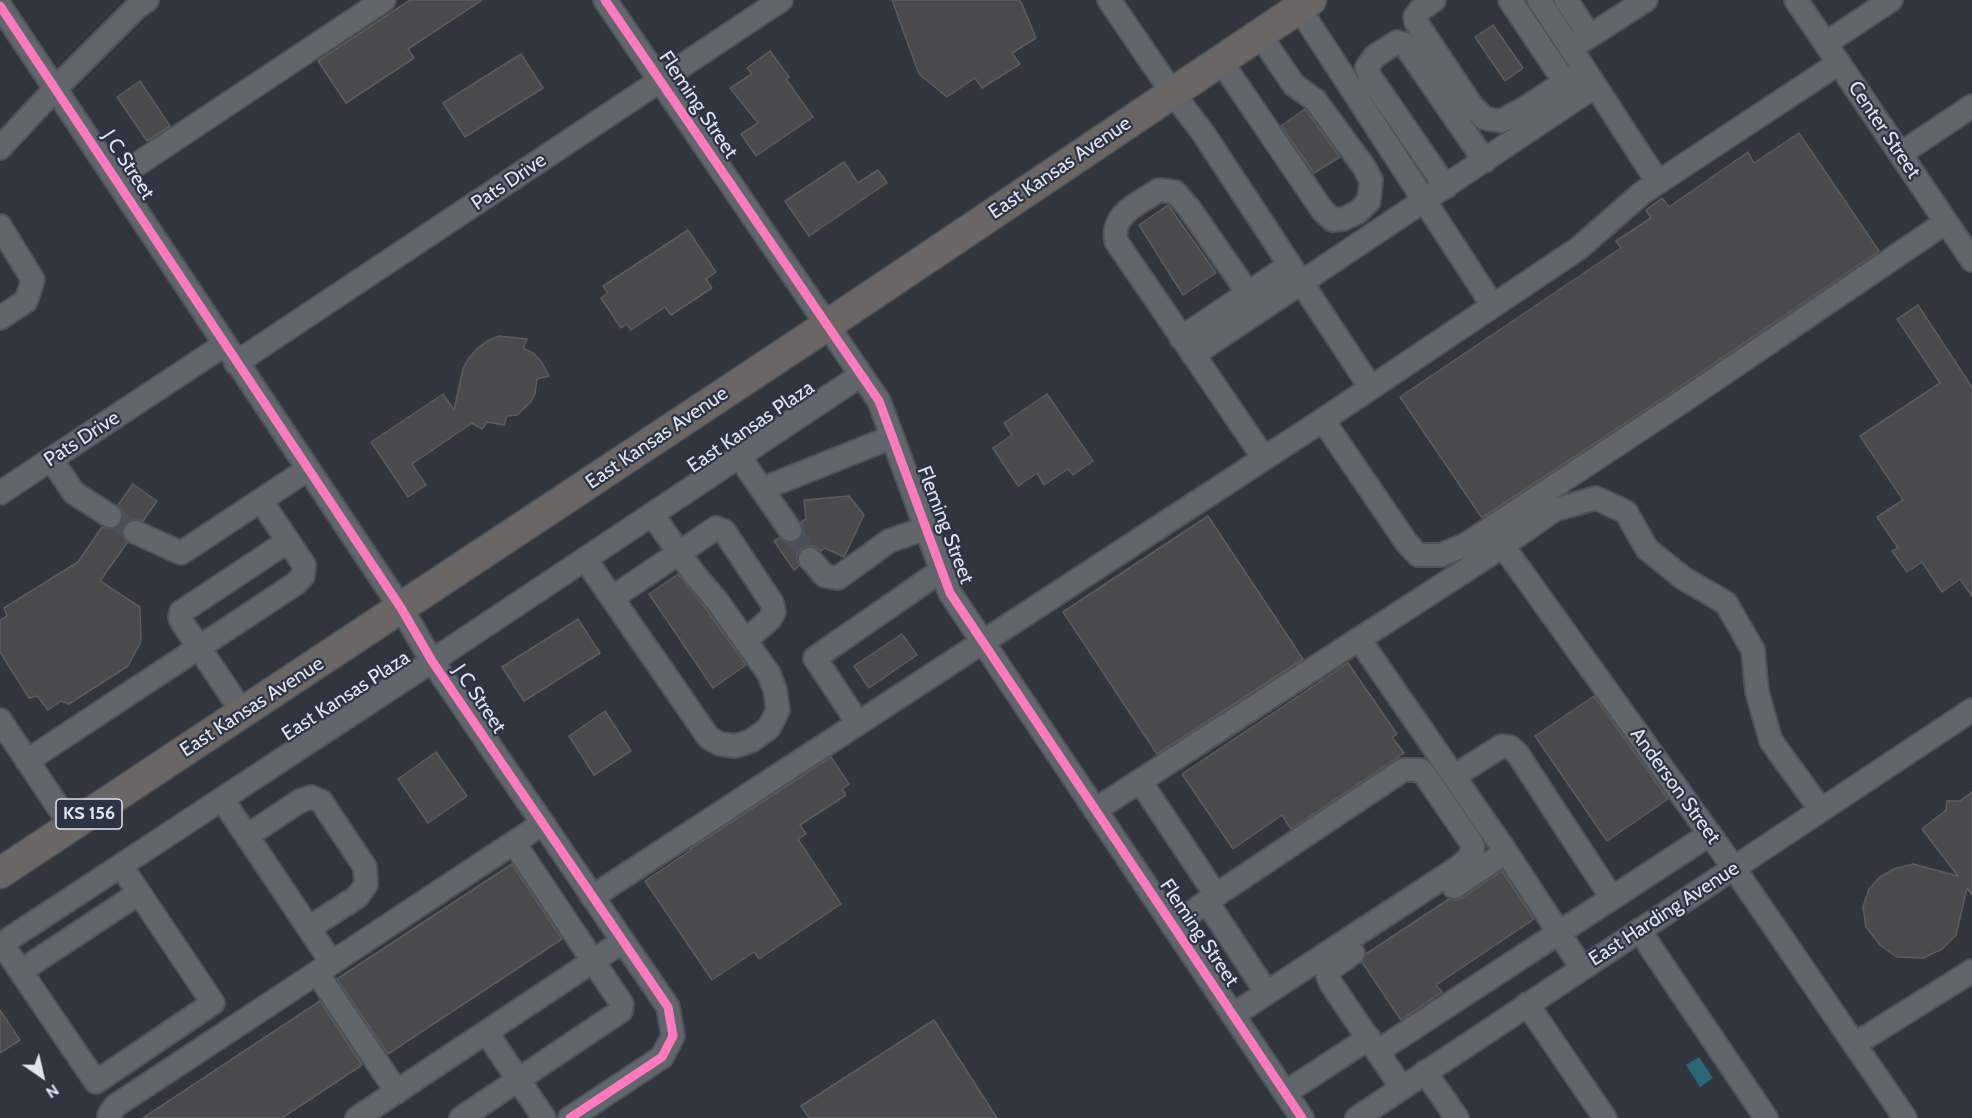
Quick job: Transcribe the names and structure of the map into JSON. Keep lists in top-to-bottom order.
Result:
{
  "streets": {
    "main road": ["East Kansas Avenue", "KS 156"],
    "street": [
      "Fleming Street",
      "Center Street",
      "J C Street",
      "Pats Drive",
      "East Kansas Plaza",
      "Anderson Street",
      "East Harding Avenue"
    ]
  },
  "crossings": [
    ["Fleming Street", "East Kansas Avenue"],
    ["Fleming Street", "Pats Drive"],
    ["Fleming Street", "East Kansas Plaza"],
    ["J C Street", "East Kansas Avenue"],
    ["J C Street", "Pats Drive"],
    ["J C Street", "East Kansas Plaza"],
    ["Anderson Street", "East Harding Avenue"]
  ],
  "north": "bottom right"
}
